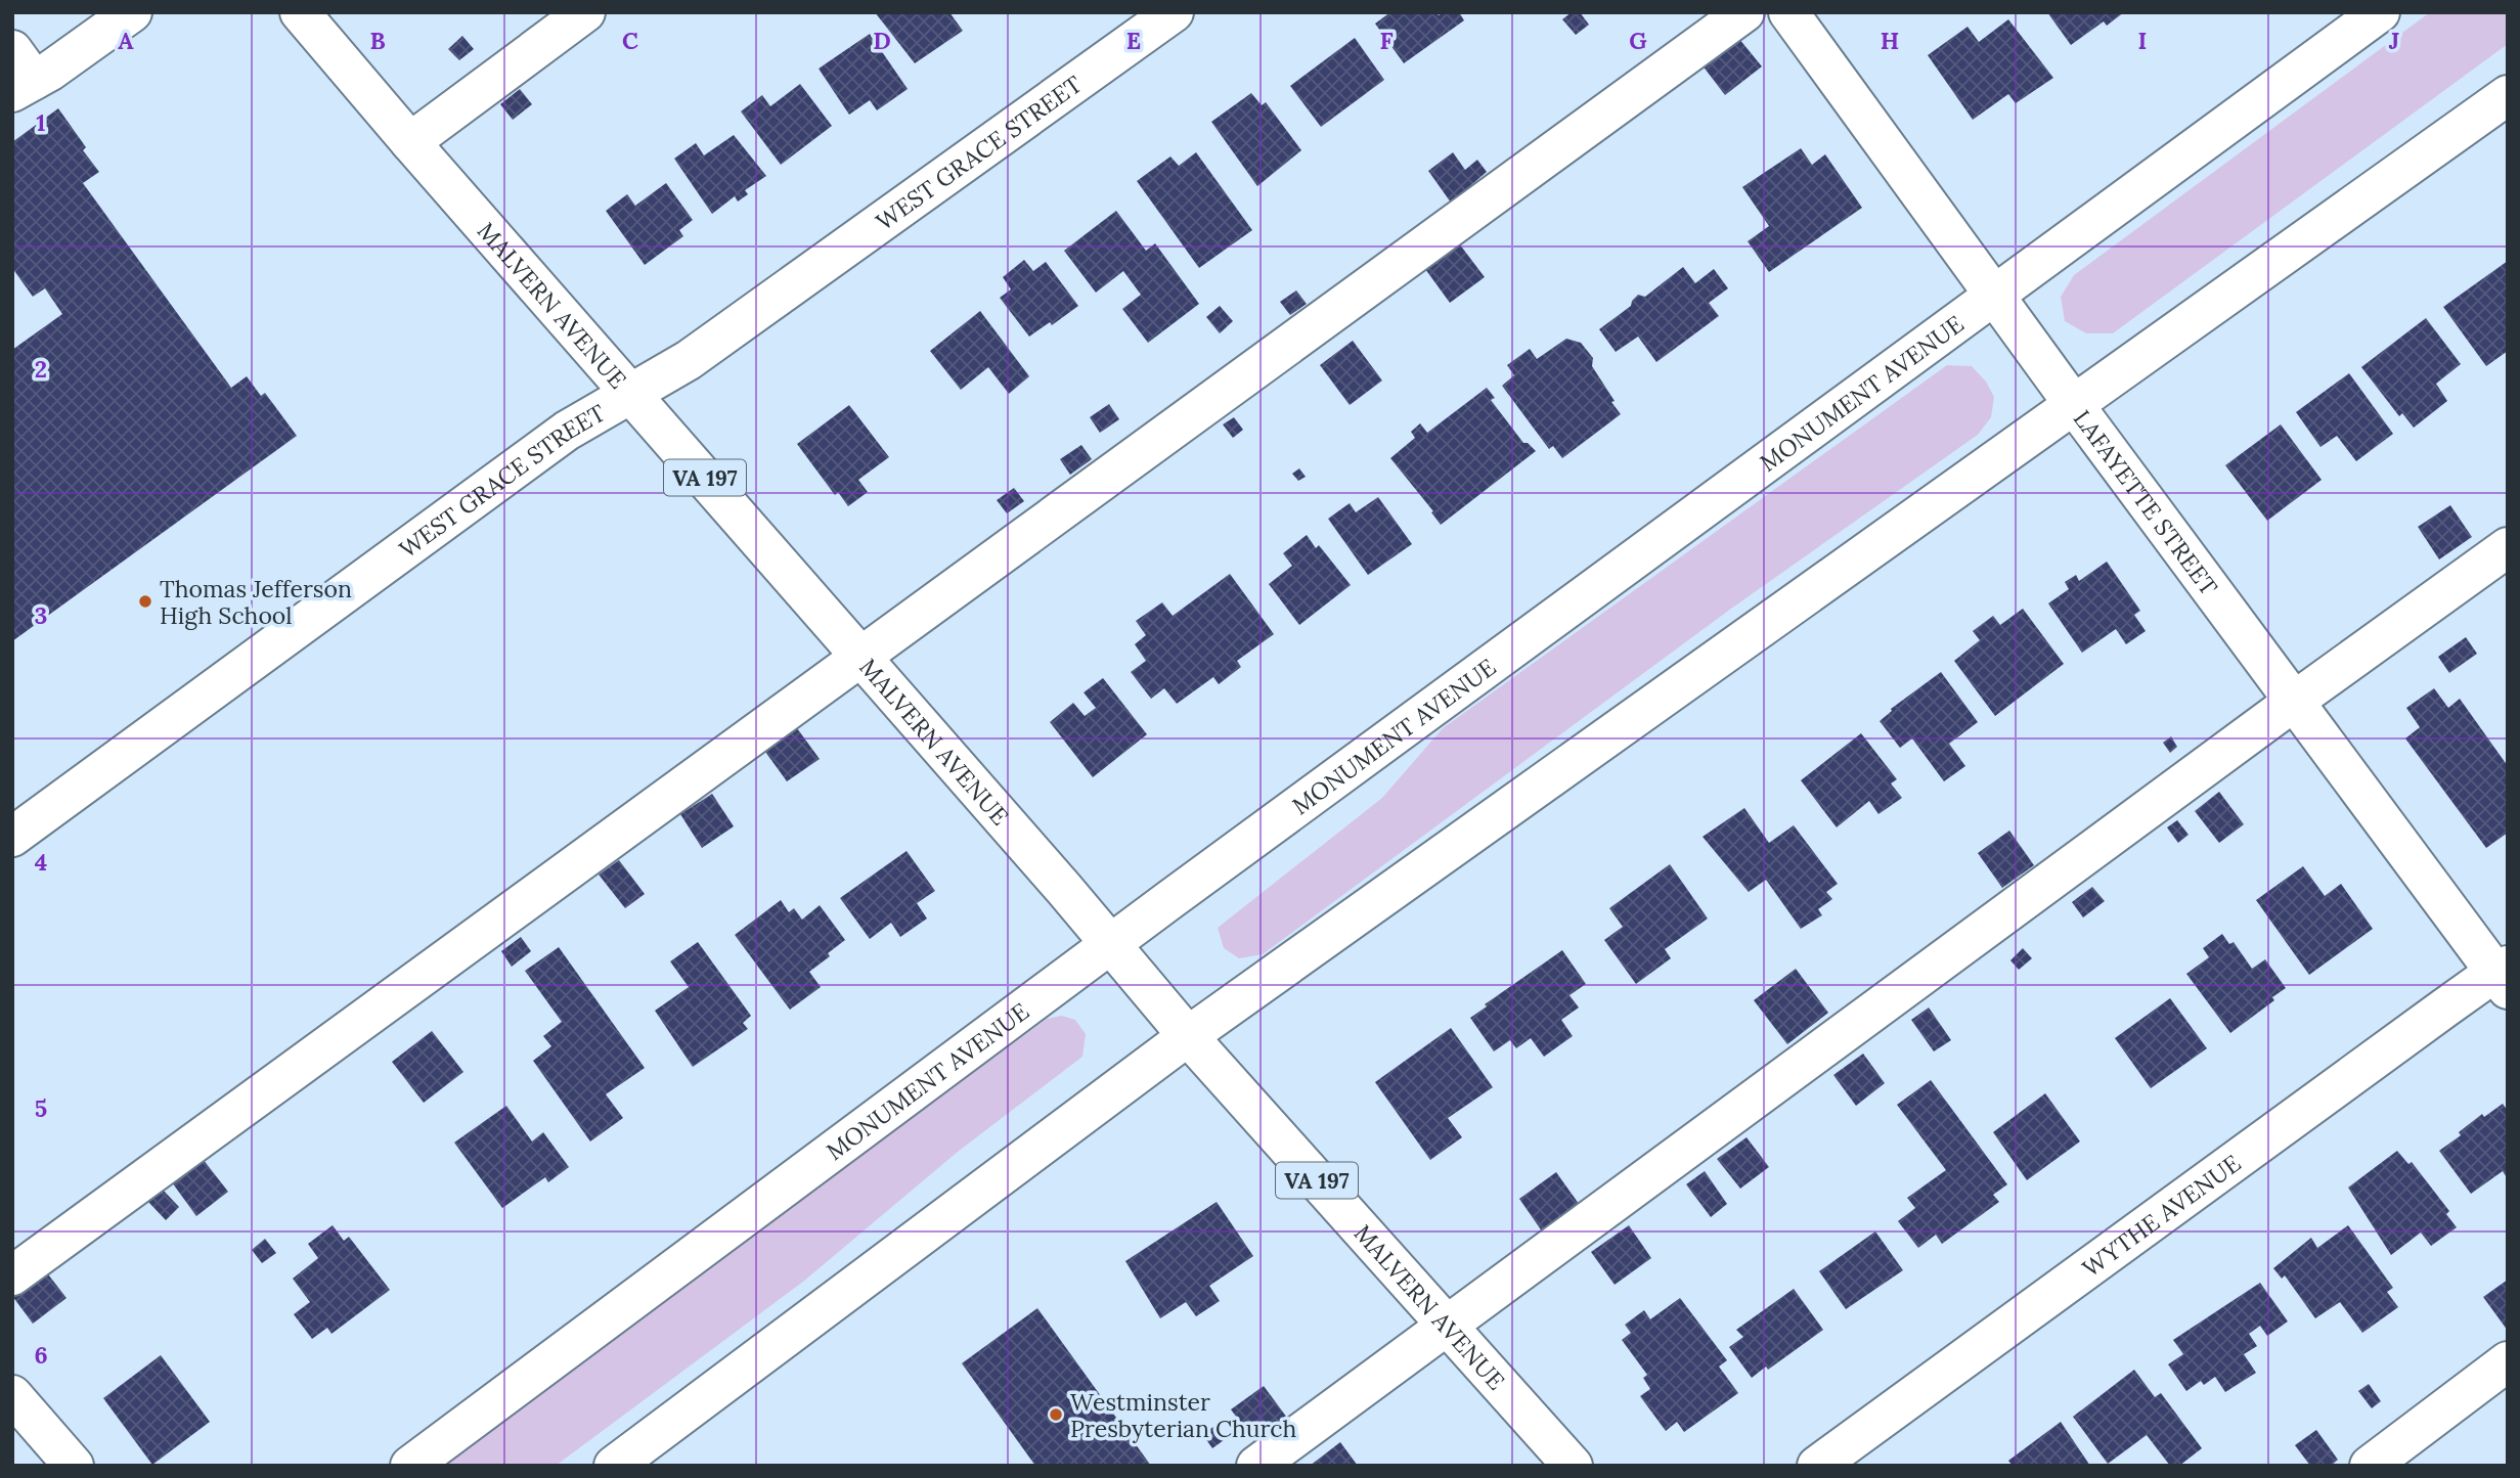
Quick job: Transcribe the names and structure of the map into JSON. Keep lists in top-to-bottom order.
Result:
{
  "streets": {
    "street": [
      "WEST GRACE STREET",
      "MALVERN AVENUE",
      "MONUMENT AVENUE",
      "VA 197",
      "LAFAYETTE STREET",
      "WYTHE AVENUE"
    ]
  },
  "crossings": [
    ["WEST GRACE STREET", "MALVERN AVENUE"],
    ["MALVERN AVENUE", "MONUMENT AVENUE"],
    ["MONUMENT AVENUE", "LAFAYETTE STREET"],
    ["LAFAYETTE STREET", "WYTHE AVENUE"]
  ],
  "places": ["Thomas Jefferson High School", "Westminster Presbyterian Church"],
  "grid": {
    "columns": [
      "A",
      "B",
      "C",
      "D",
      "E",
      "F",
      "G",
      "H",
      "I",
      "J"
    ],
    "rows": [
      "1",
      "2",
      "3",
      "4",
      "5",
      "6"
    ]
  }
}
